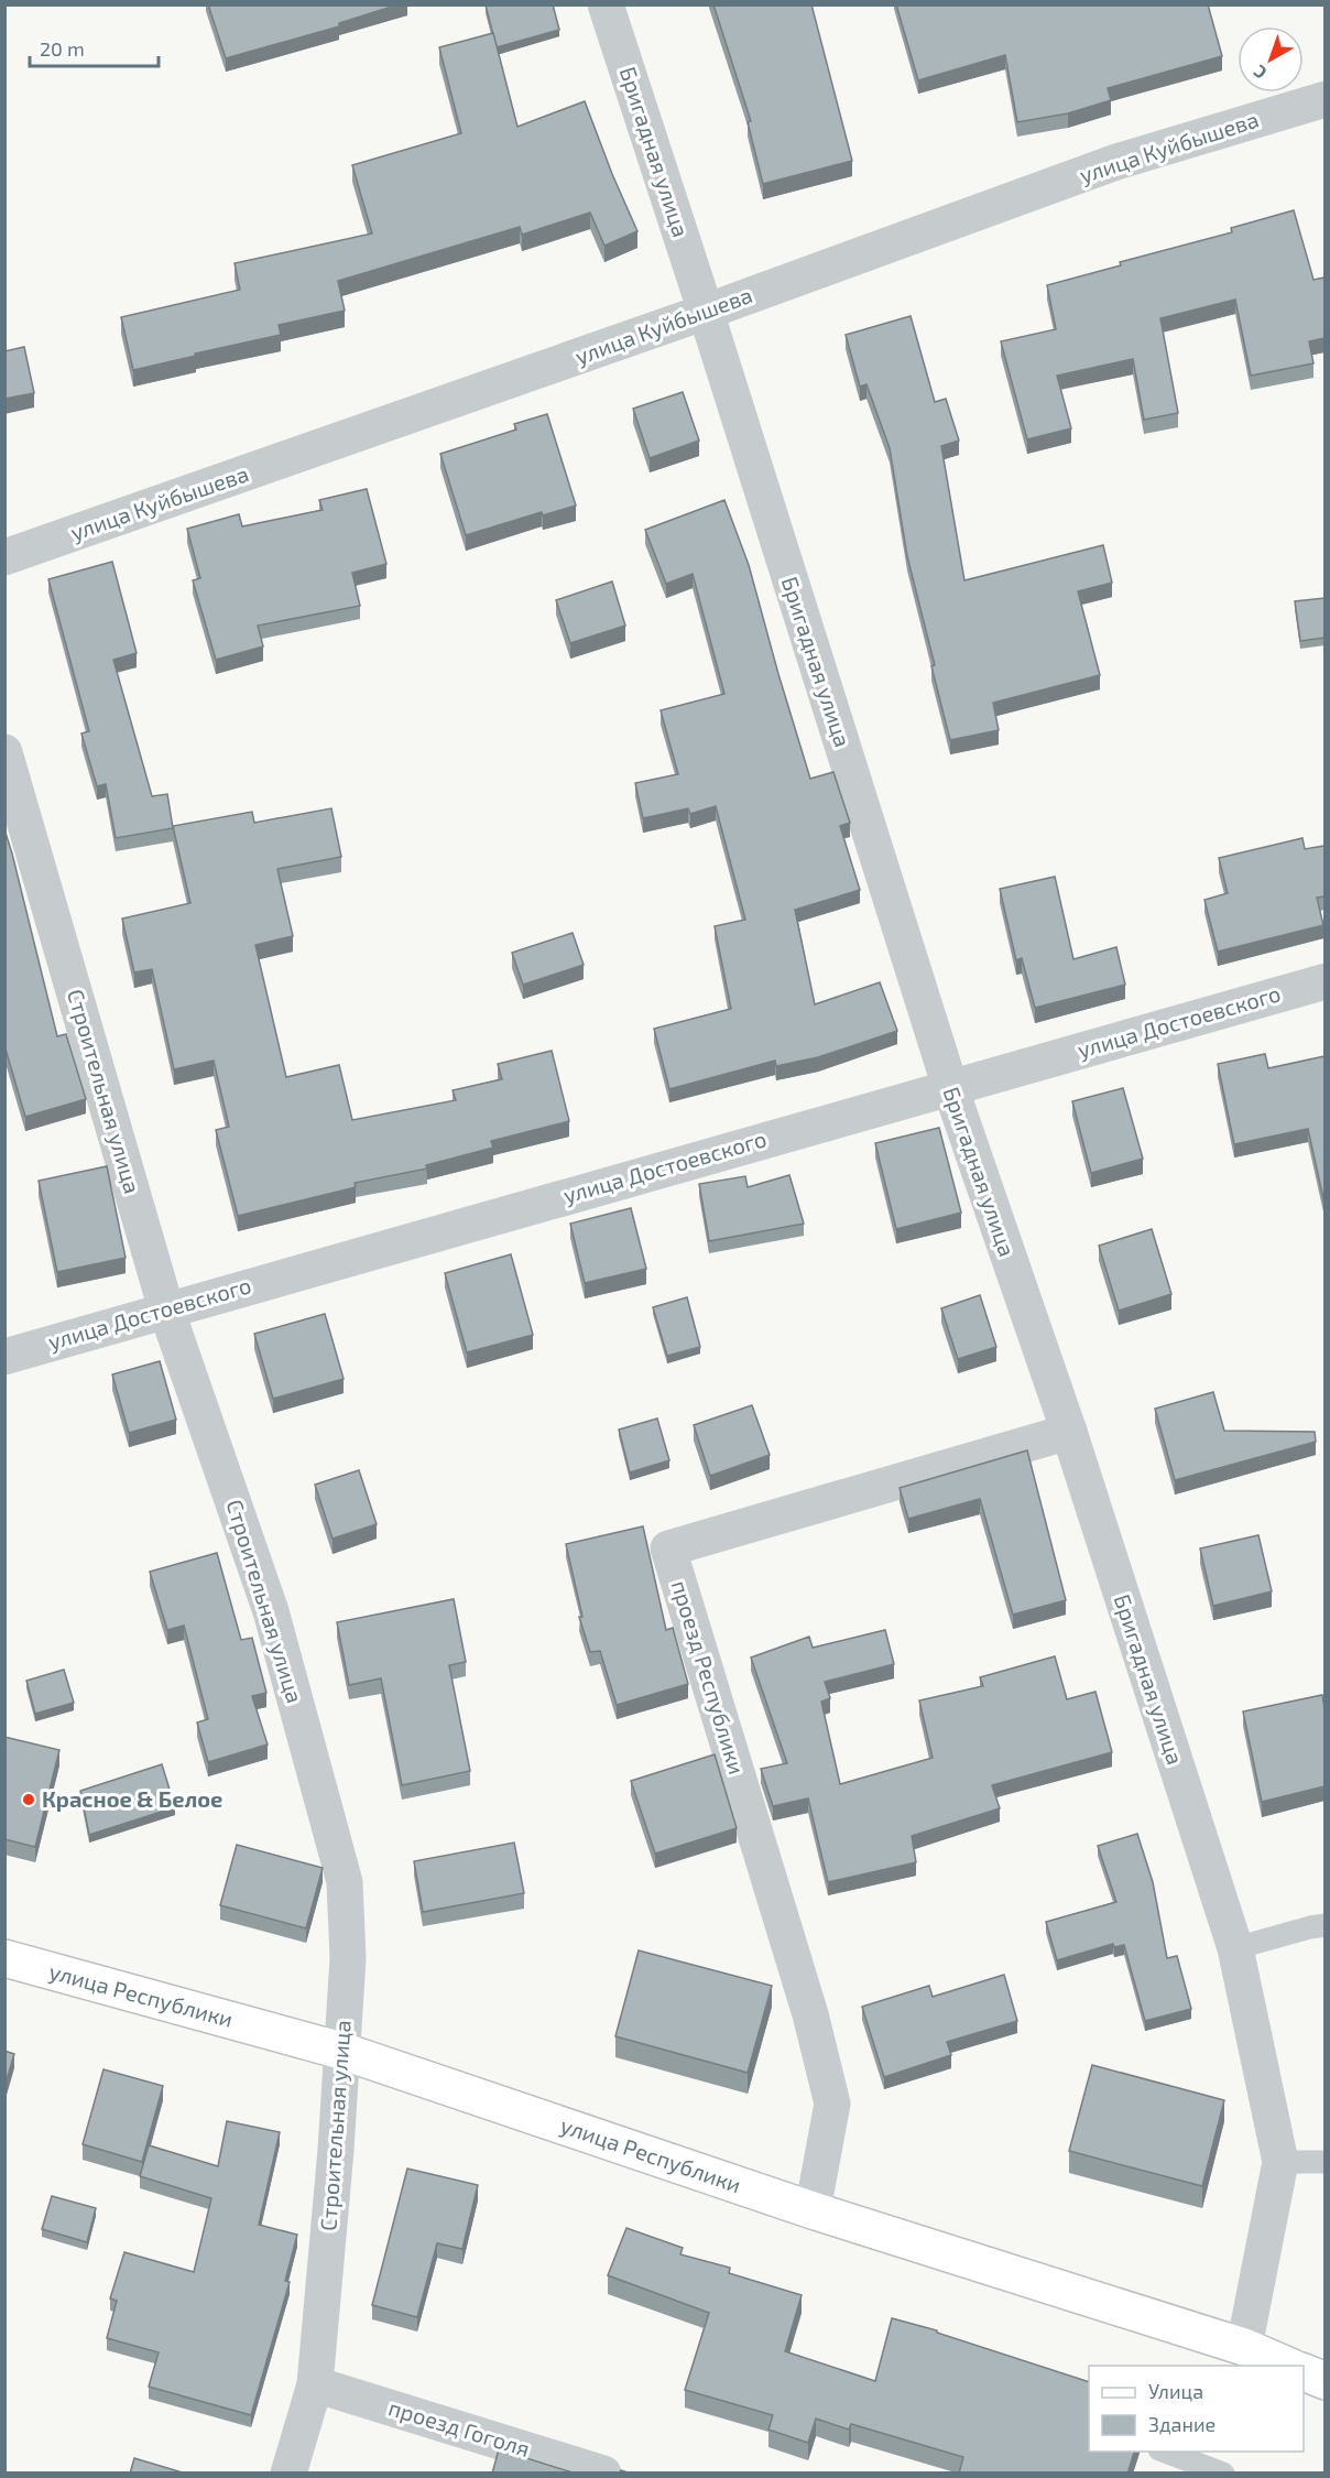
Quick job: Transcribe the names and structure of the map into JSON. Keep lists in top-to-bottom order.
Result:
{
  "streets": {
    "main road": ["улица Республики"],
    "street": [
      "улица Куйбышева",
      "Бригадная улица",
      "улица Достоевского",
      "Строительная улица",
      "проезд Республики",
      "проезд Гоголя"
    ]
  },
  "crossings": [
    ["улица Куйбышева", "Бригадная улица"],
    ["Бригадная улица", "улица Достоевского"],
    ["Бригадная улица", "проезд Республики"],
    ["Бригадная улица", "улица Республики"],
    ["улица Достоевского", "Строительная улица"],
    ["Строительная улица", "улица Республики"],
    ["Строительная улица", "проезд Гоголя"],
    ["проезд Республики", "улица Республики"]
  ],
  "places": ["Красное & Белое"],
  "legend": ["Улица", "Здание"],
  "scale_bar": "20 m",
  "north": "bottom left"
}
